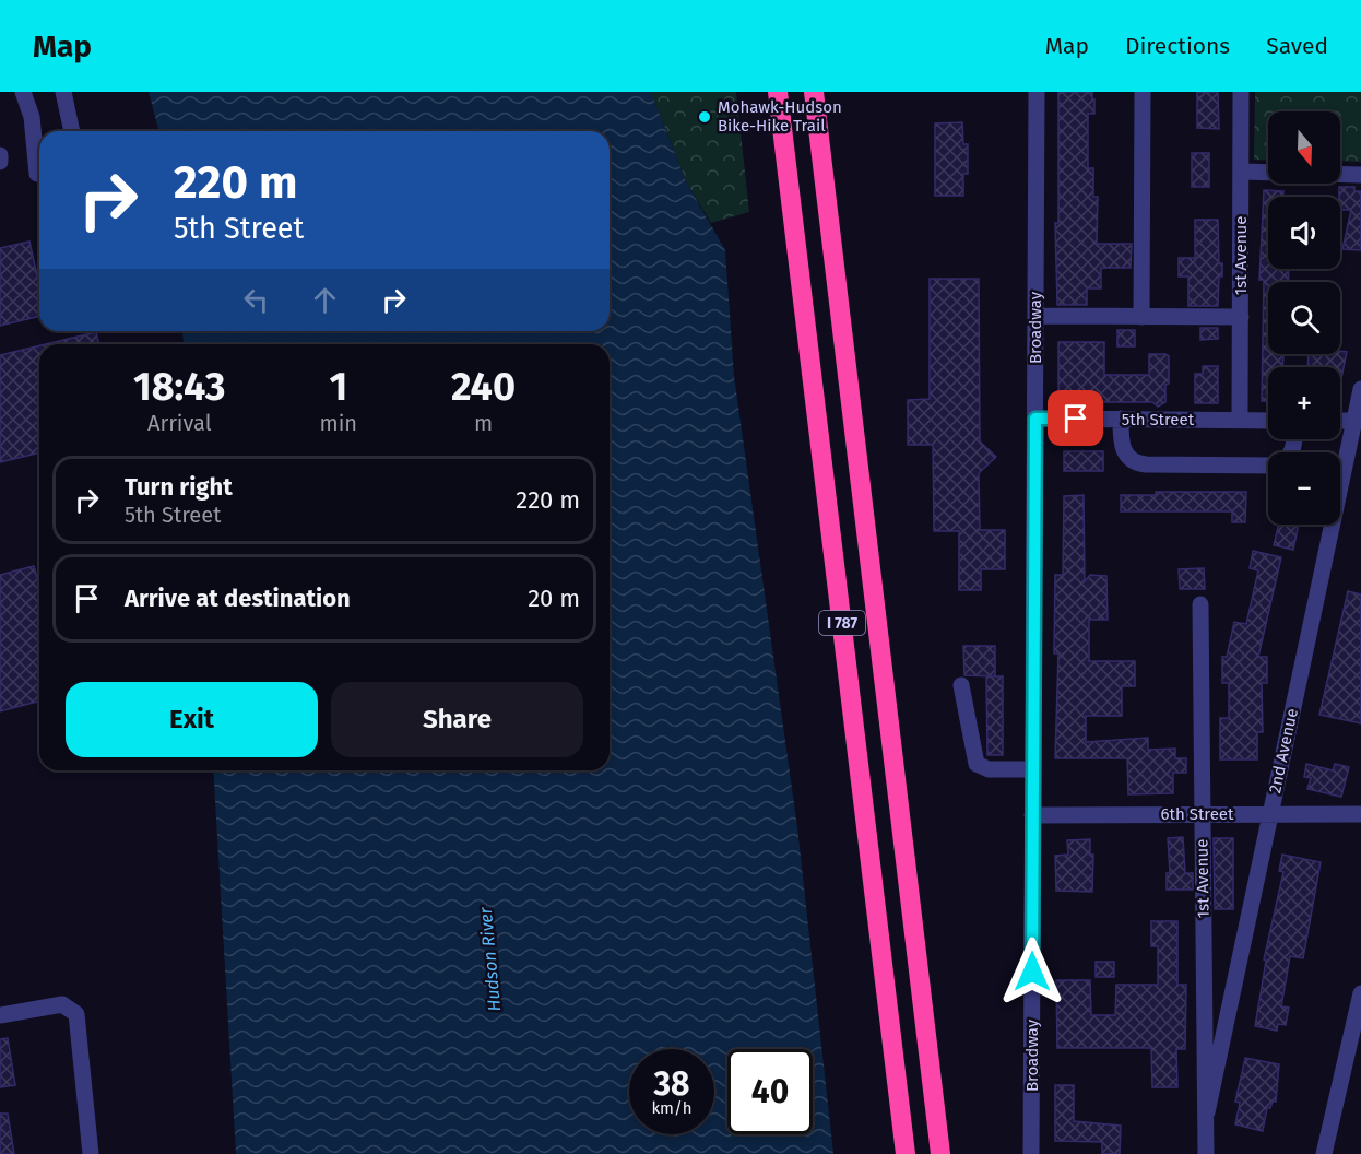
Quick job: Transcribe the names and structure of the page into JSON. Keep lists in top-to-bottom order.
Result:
{
  "streets": {
    "highway": ["I 787"],
    "street": [
      "1st Avenue",
      "Broadway",
      "5th Street",
      "2nd Avenue",
      "6th Street"
    ]
  },
  "crossings": [
    ["1st Avenue", "5th Street"],
    ["1st Avenue", "2nd Avenue"],
    ["1st Avenue", "6th Street"],
    ["Broadway", "5th Street"],
    ["Broadway", "6th Street"],
    ["2nd Avenue", "6th Street"]
  ],
  "water": ["Hudson River"],
  "places": ["Mohawk-Hudson Bike-Hike Trail"],
  "north": "bottom",
  "page": {
    "header": "Map",
    "nav": ["Map", "Directions", "Saved"],
    "map_buttons": ["+", "−"],
    "turn": ["220 m", "5th Street"],
    "eta": [
      "18:43",
      "Arrival",
      "1",
      "min",
      "240",
      "m"
    ],
    "list": [
      {
        "name": "Turn right",
        "note": "5th Street",
        "value": "220 m"
      },
      {
        "name": "Arrive at destination",
        "value": "20 m"
      }
    ],
    "buttons": ["Exit", "Share"],
    "speed": "38 km/h",
    "limit": "40"
  }
}
